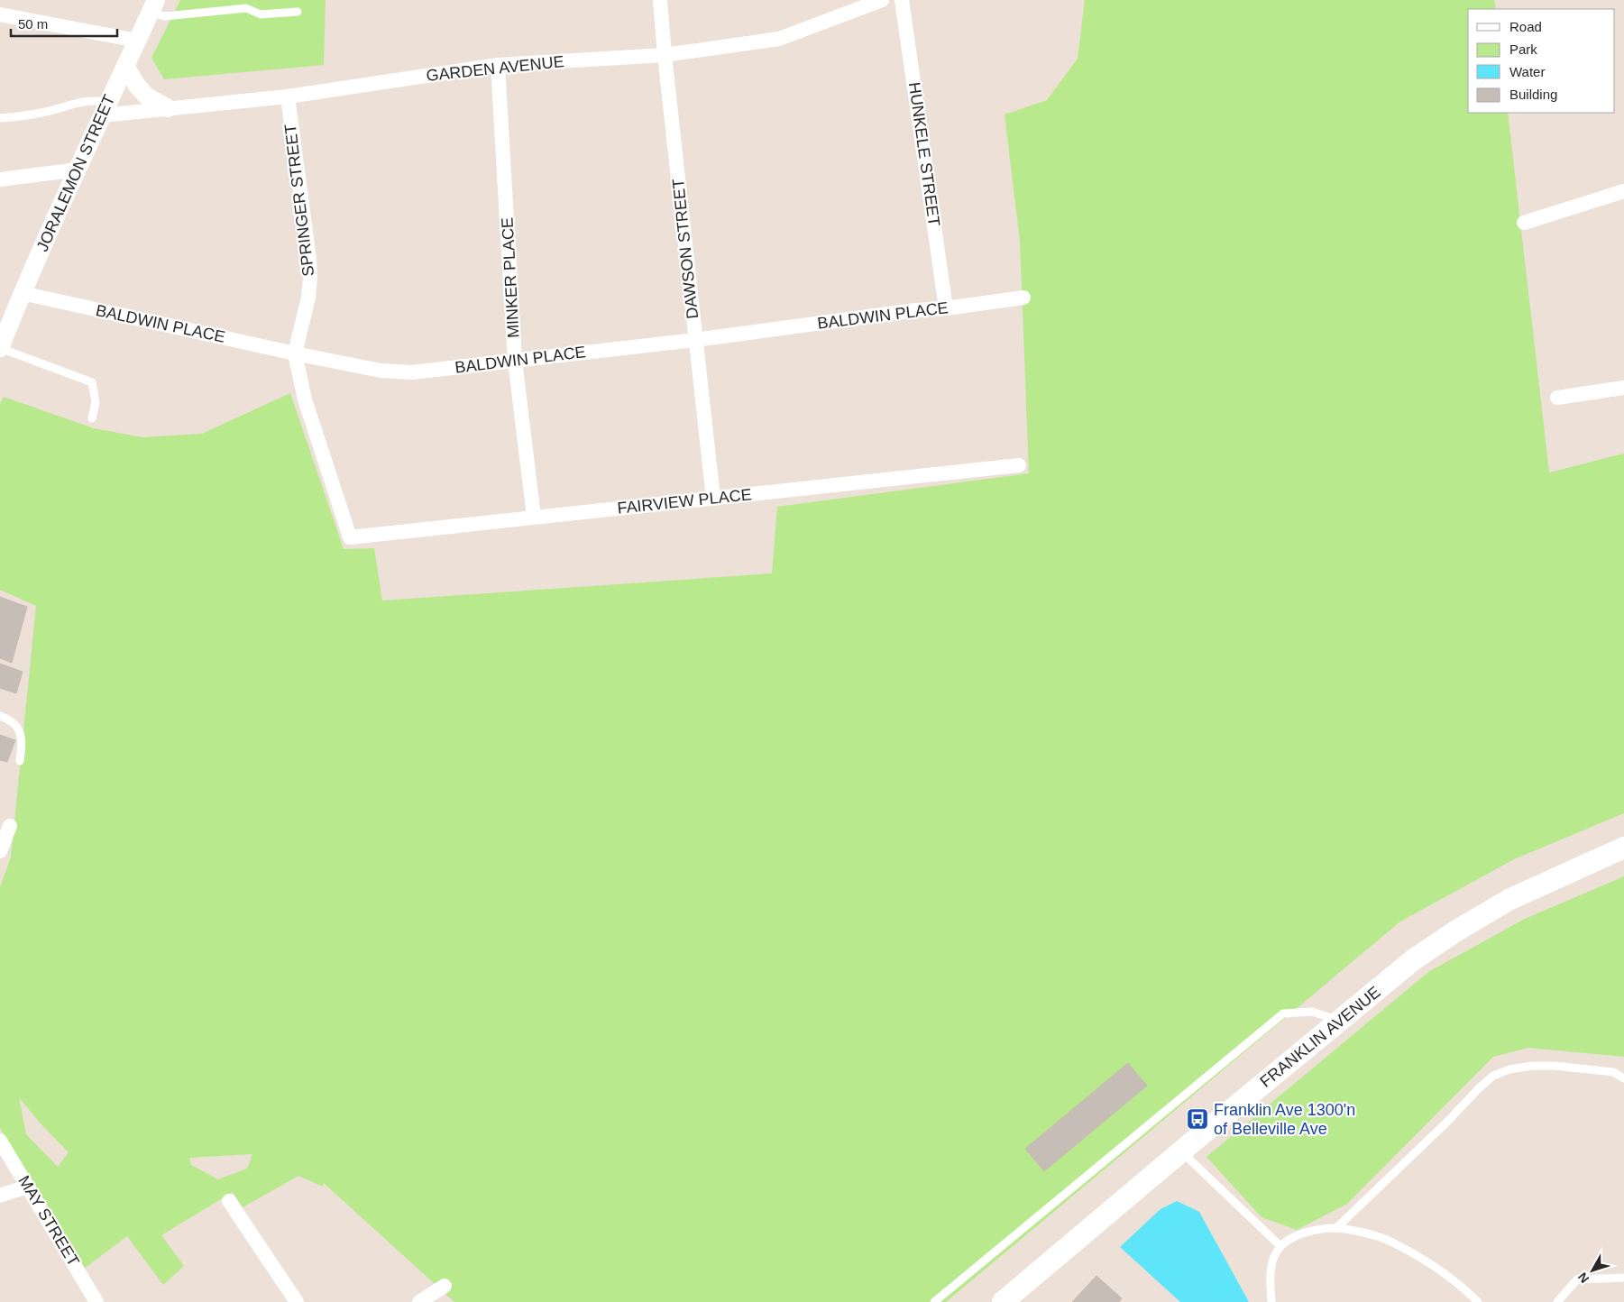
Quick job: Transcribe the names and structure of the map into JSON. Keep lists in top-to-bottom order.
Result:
{
  "streets": {
    "main road": ["FRANKLIN AVENUE"],
    "street": [
      "GARDEN AVENUE",
      "HUNKELE STREET",
      "JORALEMON STREET",
      "SPRINGER STREET",
      "DAWSON STREET",
      "MINKER PLACE",
      "BALDWIN PLACE",
      "FAIRVIEW PLACE",
      "MAY STREET"
    ]
  },
  "crossings": [
    ["GARDEN AVENUE", "JORALEMON STREET"],
    ["GARDEN AVENUE", "SPRINGER STREET"],
    ["GARDEN AVENUE", "DAWSON STREET"],
    ["GARDEN AVENUE", "MINKER PLACE"],
    ["HUNKELE STREET", "BALDWIN PLACE"],
    ["JORALEMON STREET", "BALDWIN PLACE"],
    ["SPRINGER STREET", "BALDWIN PLACE"],
    ["SPRINGER STREET", "FAIRVIEW PLACE"],
    ["DAWSON STREET", "BALDWIN PLACE"],
    ["DAWSON STREET", "FAIRVIEW PLACE"],
    ["MINKER PLACE", "BALDWIN PLACE"],
    ["MINKER PLACE", "FAIRVIEW PLACE"]
  ],
  "places": {
    "bus stop": ["Franklin Ave 1300'n of Belleville Ave"]
  },
  "legend": [
    "Road",
    "Park",
    "Water",
    "Building"
  ],
  "scale_bar": "50 m",
  "north": "bottom left"
}
